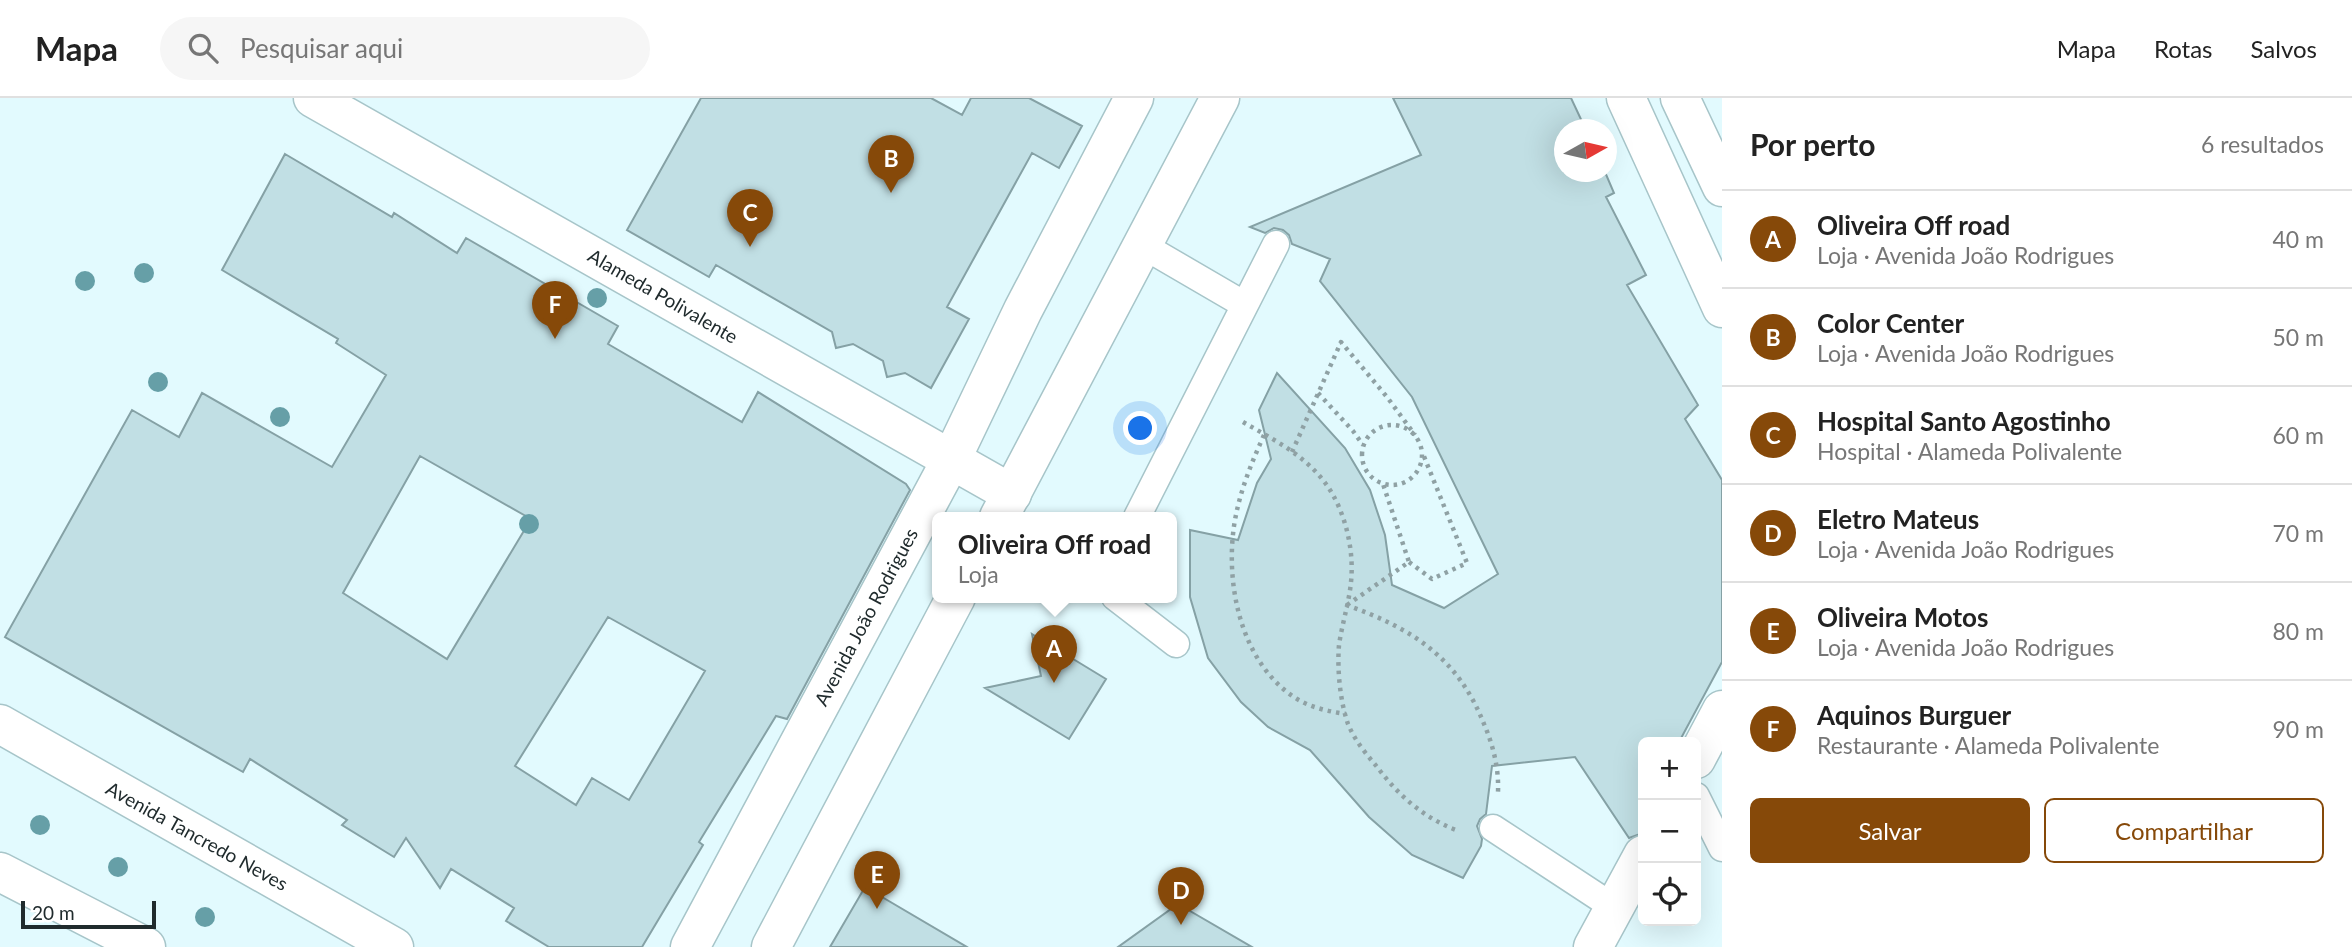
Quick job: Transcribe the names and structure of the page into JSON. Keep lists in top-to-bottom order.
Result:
{
  "streets": {
    "street": ["Alameda Polivalente", "Avenida João Rodrigues", "Avenida Tancredo Neves"]
  },
  "crossings": [
    ["Alameda Polivalente", "Avenida João Rodrigues"]
  ],
  "scale_bar": "20 m",
  "north": "right",
  "page": {
    "header": "Mapa",
    "search": "Pesquisar aqui",
    "nav": ["Mapa", "Rotas", "Salvos"],
    "heading": ["Por perto", "6 resultados"],
    "pins": [
      "B",
      "C",
      "F",
      "A",
      "E",
      "D"
    ],
    "list": [
      {
        "mark": "A",
        "name": "Oliveira Off road",
        "note": "Loja · Avenida João Rodrigues",
        "value": "40 m"
      },
      {
        "mark": "B",
        "name": "Color Center",
        "note": "Loja · Avenida João Rodrigues",
        "value": "50 m"
      },
      {
        "mark": "C",
        "name": "Hospital Santo Agostinho",
        "note": "Hospital · Alameda Polivalente",
        "value": "60 m"
      },
      {
        "mark": "D",
        "name": "Eletro Mateus",
        "note": "Loja · Avenida João Rodrigues",
        "value": "70 m"
      },
      {
        "mark": "E",
        "name": "Oliveira Motos",
        "note": "Loja · Avenida João Rodrigues",
        "value": "80 m"
      },
      {
        "mark": "F",
        "name": "Aquinos Burguer",
        "note": "Restaurante · Alameda Polivalente",
        "value": "90 m"
      }
    ],
    "popup": ["Oliveira Off road", "Loja"],
    "map_buttons": ["+", "−"],
    "buttons": ["Salvar", "Compartilhar"],
    "scale": "20 m"
  }
}
